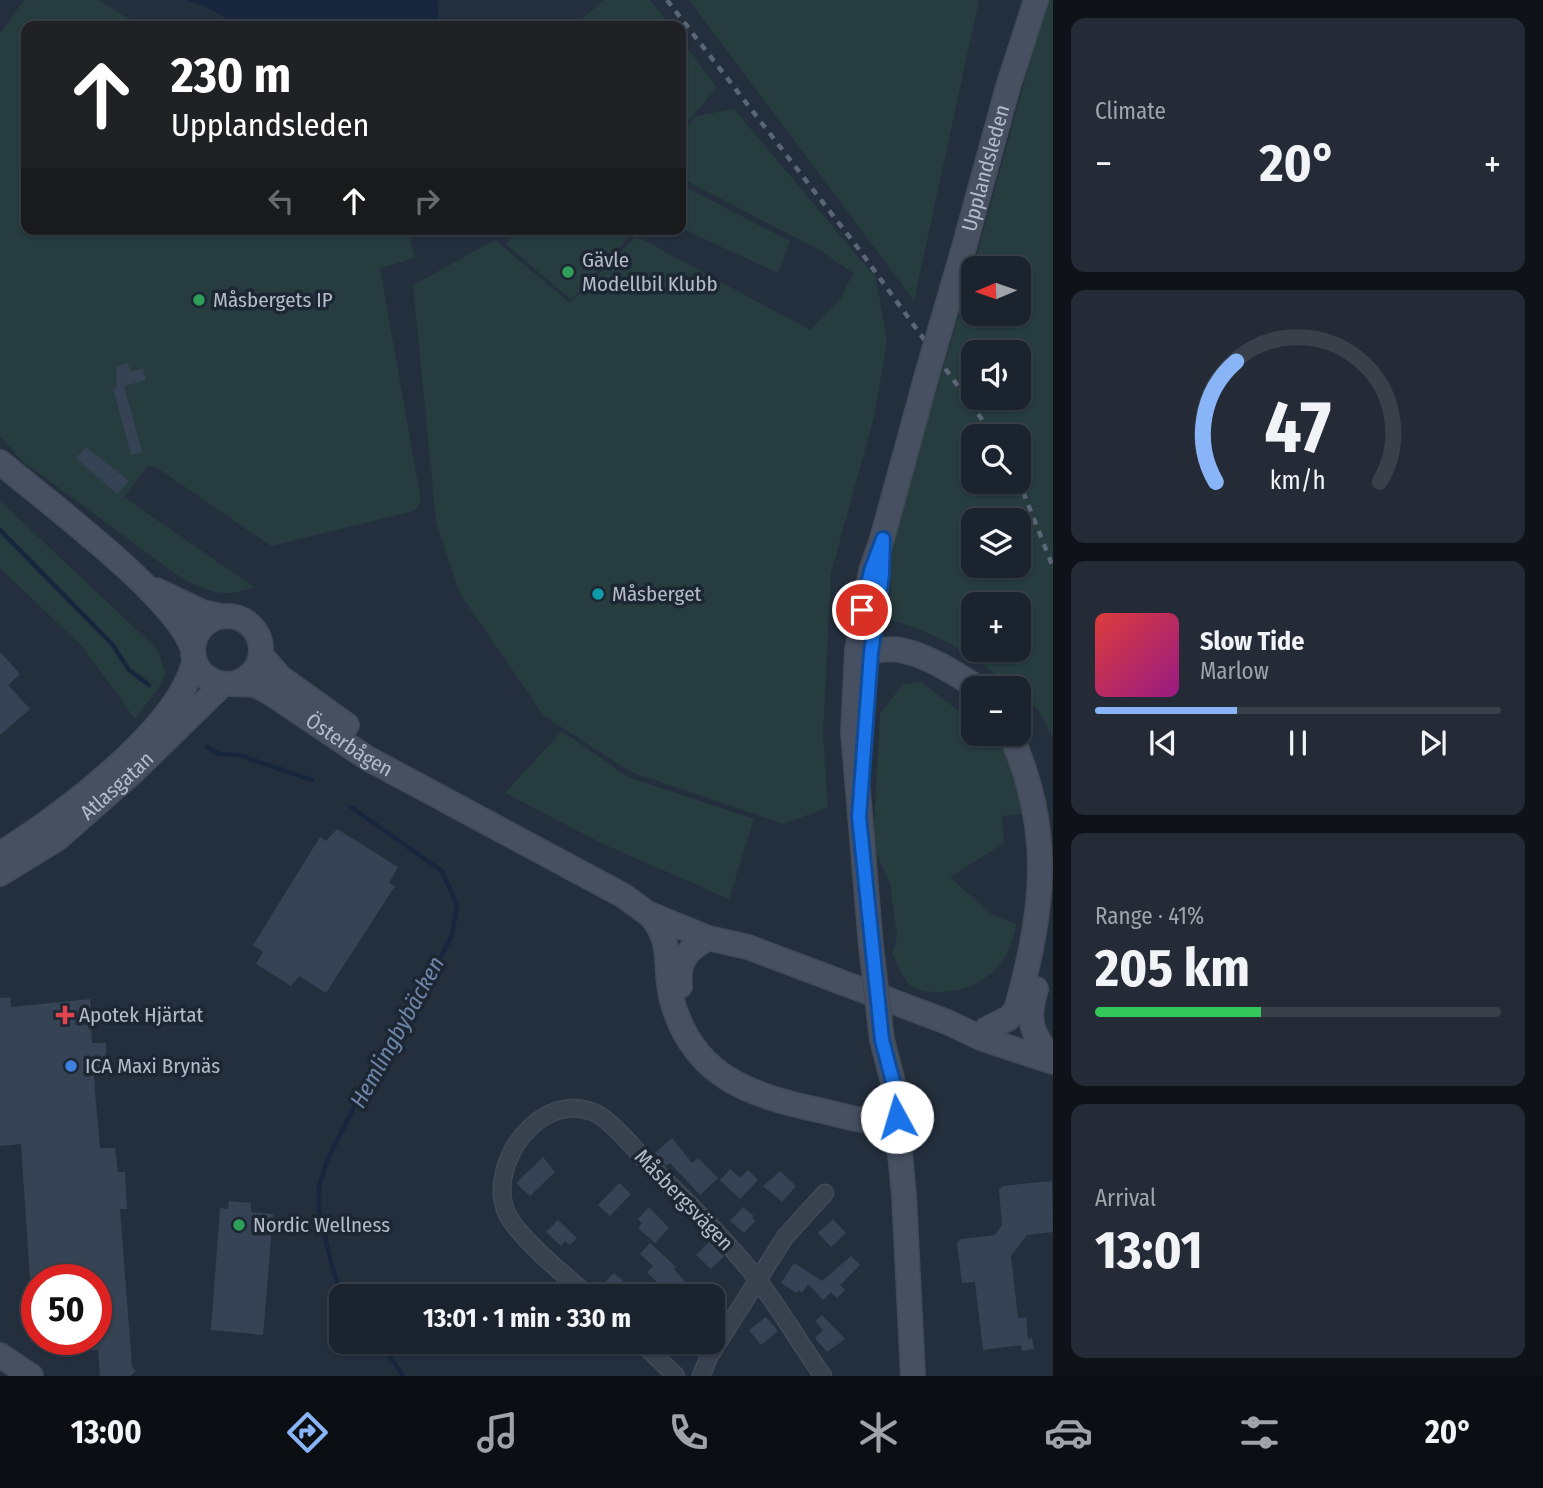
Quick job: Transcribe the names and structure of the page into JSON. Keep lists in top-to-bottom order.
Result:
{
  "streets": {
    "main road": ["Upplandsleden", "Österbågen", "Atlasgatan"],
    "street": ["Måsbergsvägen"]
  },
  "crossings": [
    ["Österbågen", "Atlasgatan"]
  ],
  "water": ["Hemlingbybäcken"],
  "places": {
    "other": [
      "Gävle Modellbil Klubb",
      "Måsbergets IP",
      "Måsberget",
      "ICA Maxi Brynäs",
      "Nordic Wellness"
    ],
    "health": ["Apotek Hjärtat"]
  },
  "north": "left",
  "page": {
    "tile": [
      "Climate",
      ["Range · 41%", "205 km"],
      ["Arrival", "13:01"]
    ],
    "turn": ["230 m", "Upplandsleden"],
    "heat": ["−", "20°", "+"],
    "map_buttons": ["+", "−"],
    "song": ["Slow Tide", "Marlow"],
    "limit": "50",
    "trip": "13:01 · 1 min · 330 m",
    "tabs": ["13:00", "20°"],
    "gauge": ["47", "km/h"]
  }
}
